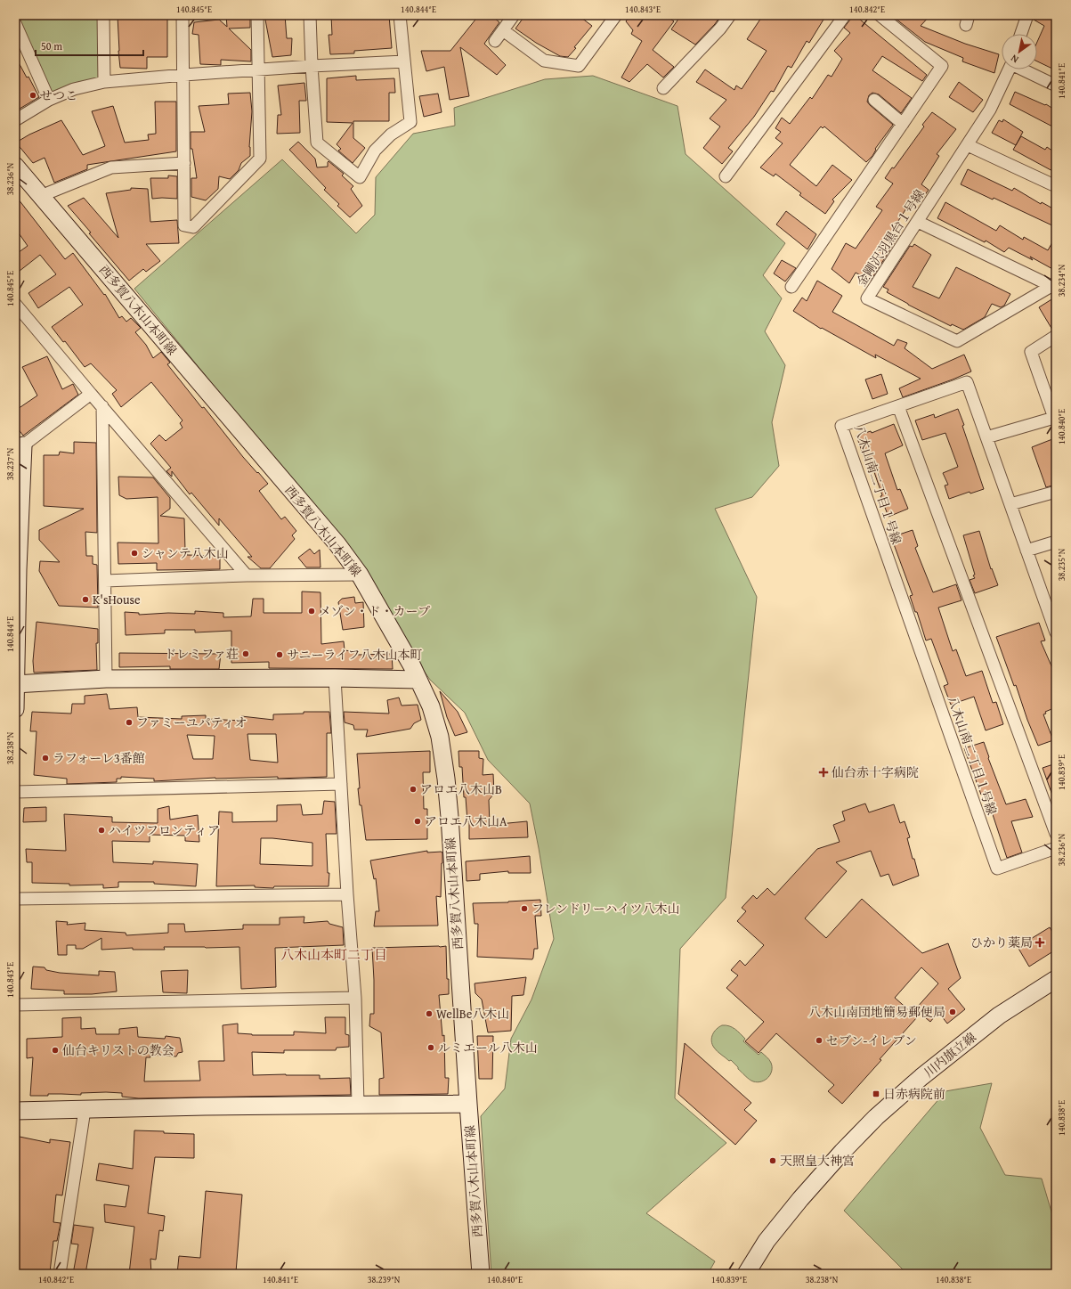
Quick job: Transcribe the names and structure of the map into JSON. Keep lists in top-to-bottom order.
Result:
{
  "streets": {
    "street": [
      "金剛沢羽黒台１号線",
      "西多賀八木山本町線",
      "八木山南二丁目１号線",
      "川内旗立線"
    ]
  },
  "districts": ["八木山本町二丁目"],
  "places": {
    "other": [
      "せつこ",
      "シャンテ八木山",
      "K'sHouse",
      "メゾン・ド・カープ",
      "ドレミファ荘",
      "サニーライフ八木山本町",
      "ファミーユパティオ",
      "ラフォーレ3番館",
      "アロエ八木山B",
      "アロエ八木山A",
      "ハイツフロンティア",
      "フレンドリーハイツ八木山",
      "八木山南団地簡易郵便局",
      "WellBe八木山",
      "セブン-イレブン",
      "ルミエール八木山",
      "仙台キリストの教会",
      "天照皇大神宮"
    ],
    "health": ["仙台赤十字病院", "ひかり薬局"],
    "transit": ["日赤病院前"]
  },
  "scale_bar": "50 m",
  "north": "bottom left",
  "coordinates": [
    "140.845°E",
    "140.844°E",
    "140.843°E",
    "140.842°E",
    "140.841°E",
    "38.236°N",
    "38.234°N",
    "140.840°E",
    "38.237°N",
    "38.235°N",
    "38.238°N",
    "140.839°E",
    "140.838°E",
    "38.239°N"
  ]
}
